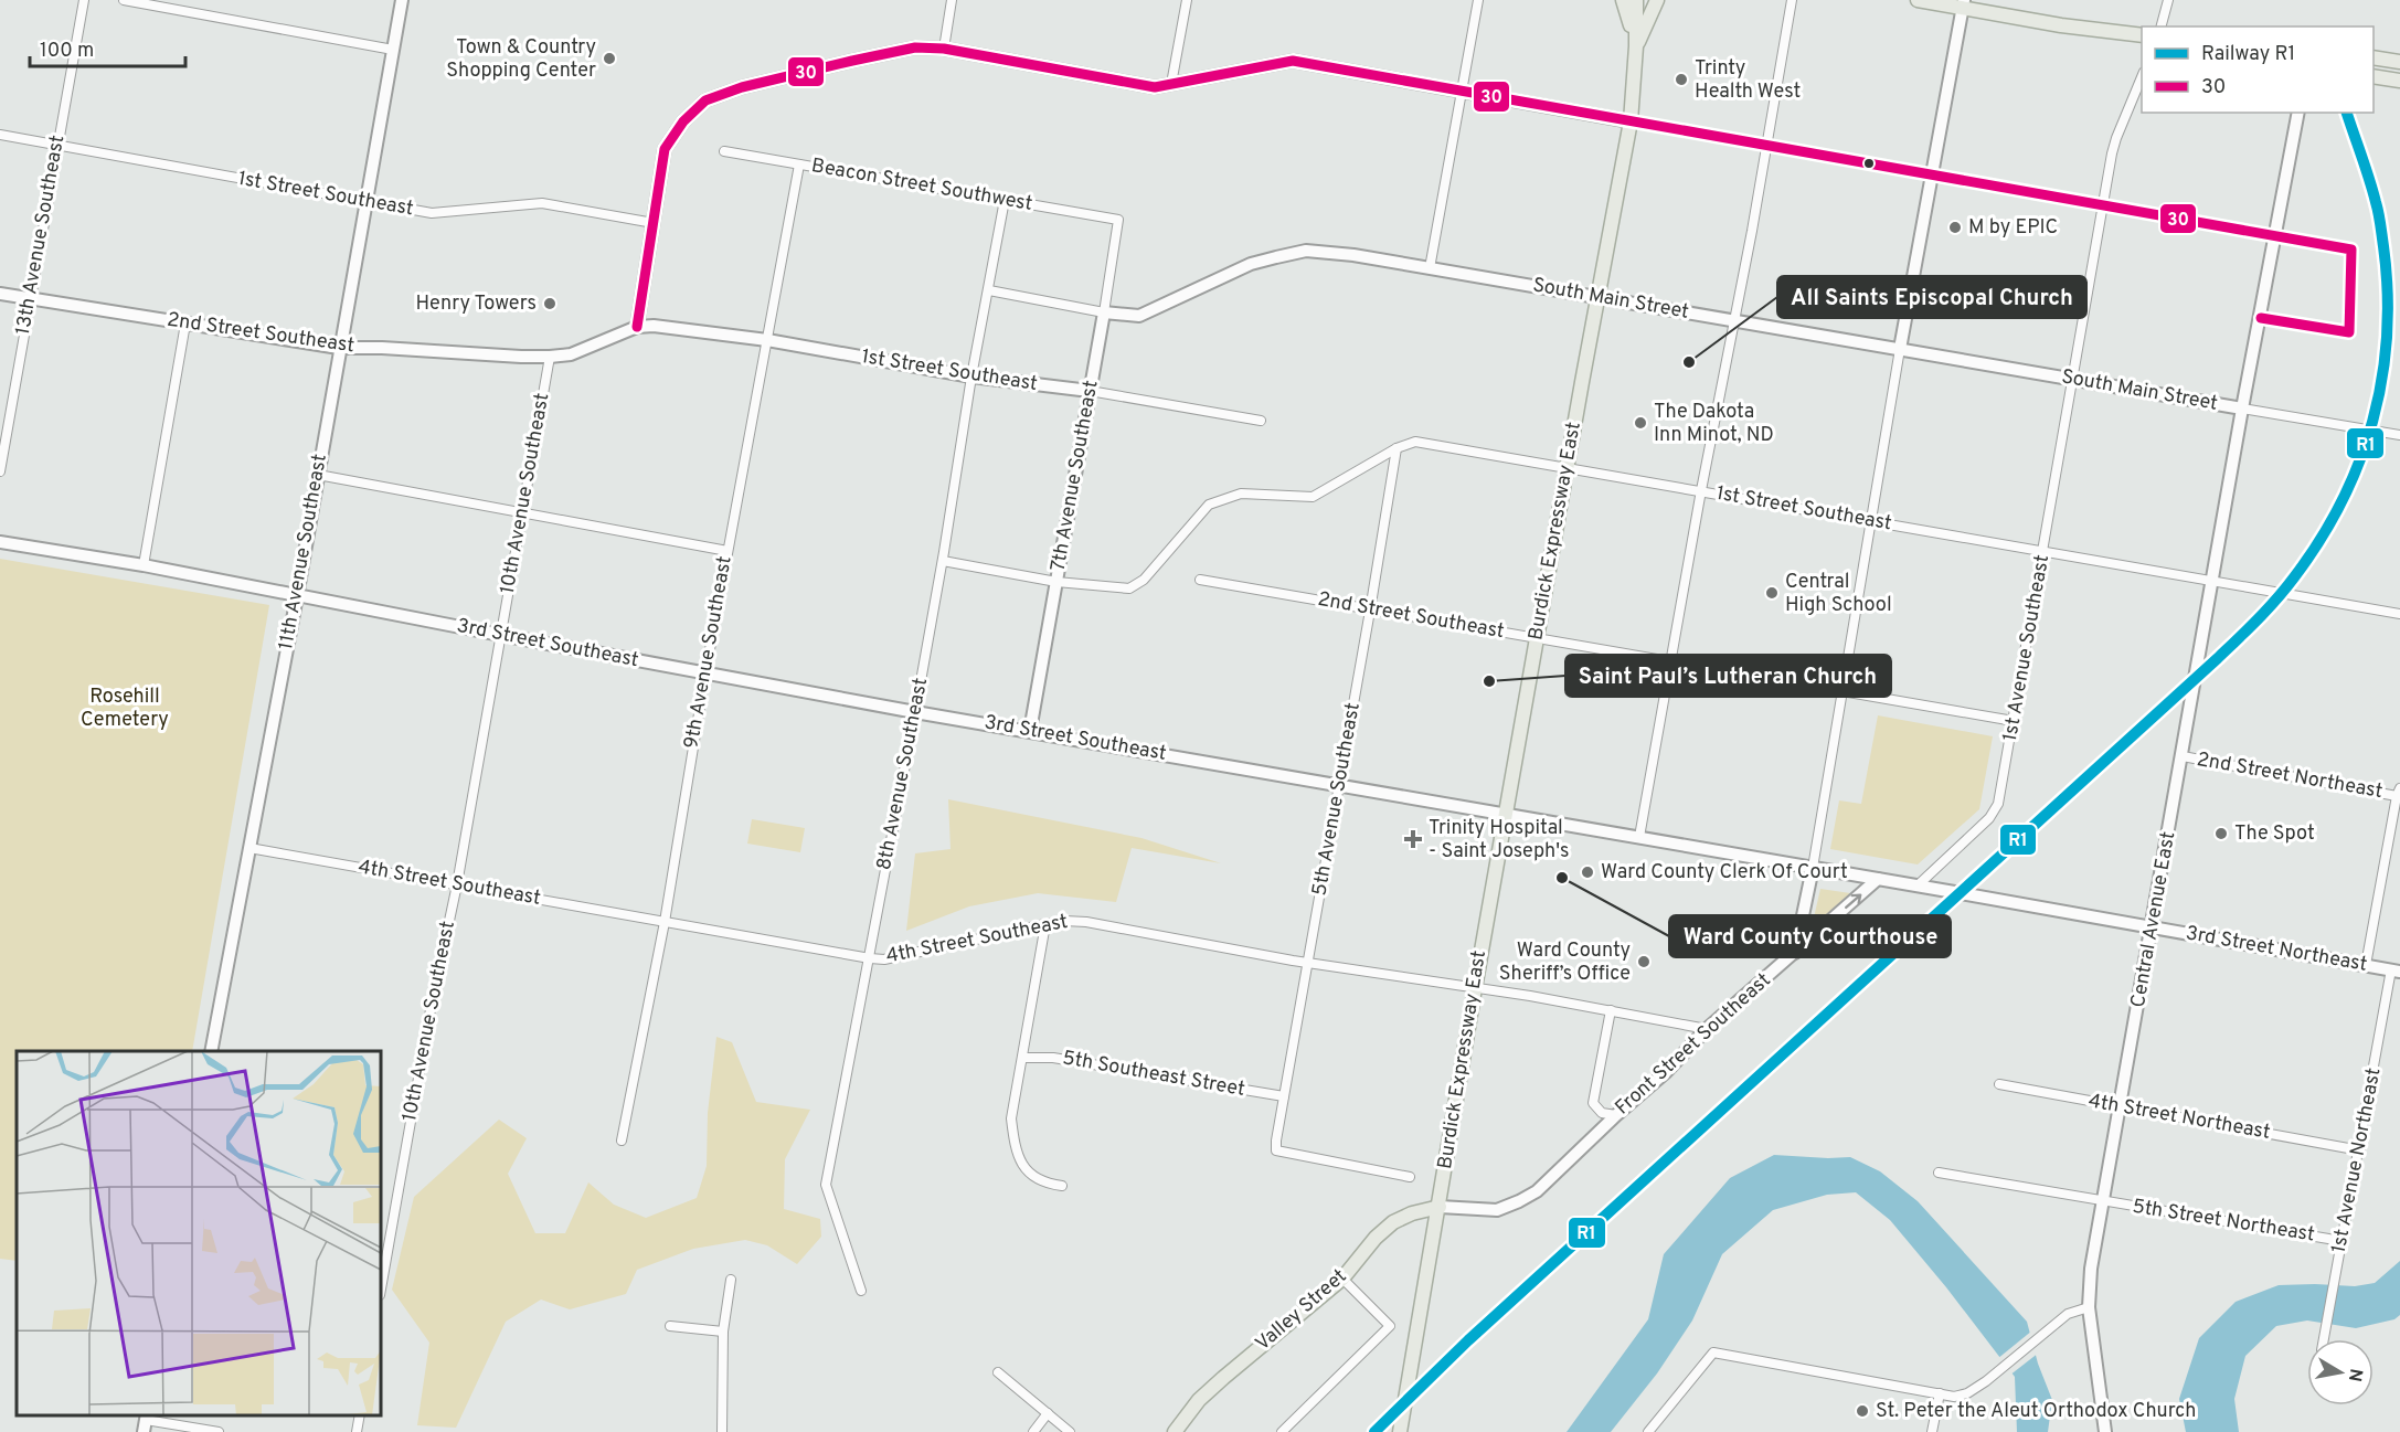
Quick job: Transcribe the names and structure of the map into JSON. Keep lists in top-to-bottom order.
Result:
{
  "streets": {
    "main road": ["Burdick Expressway East", "Valley Street"],
    "street": [
      "Beacon Street Southwest",
      "1st Street Southeast",
      "13th Avenue Southeast",
      "South Main Street",
      "2nd Street Southeast",
      "7th Avenue Southeast",
      "10th Avenue Southeast",
      "11th Avenue Southeast",
      "3rd Street Southeast",
      "1st Avenue Southeast",
      "9th Avenue Southeast",
      "8th Avenue Southeast",
      "2nd Street Northeast",
      "5th Avenue Southeast",
      "4th Street Southeast",
      "Central Avenue East",
      "3rd Street Northeast",
      "Front Street Southeast",
      "5th Southeast Street",
      "4th Street Northeast",
      "1st Avenue Northeast",
      "5th Street Northeast"
    ]
  },
  "crossings": [
    ["Beacon Street Southwest", "7th Avenue Southeast"],
    ["Beacon Street Southwest", "9th Avenue Southeast"],
    ["Beacon Street Southwest", "8th Avenue Southeast"],
    ["1st Street Southeast", "13th Avenue Southeast"],
    ["1st Street Southeast", "2nd Street Southeast"],
    ["1st Street Southeast", "7th Avenue Southeast"],
    ["1st Street Southeast", "Burdick Expressway East"],
    ["1st Street Southeast", "11th Avenue Southeast"],
    ["1st Street Southeast", "1st Avenue Southeast"],
    ["1st Street Southeast", "9th Avenue Southeast"],
    ["1st Street Southeast", "8th Avenue Southeast"],
    ["1st Street Southeast", "5th Avenue Southeast"],
    ["1st Street Southeast", "Central Avenue East"],
    ["13th Avenue Southeast", "2nd Street Southeast"],
    ["South Main Street", "7th Avenue Southeast"],
    ["South Main Street", "Burdick Expressway East"],
    ["South Main Street", "1st Avenue Southeast"],
    ["South Main Street", "8th Avenue Southeast"],
    ["South Main Street", "Central Avenue East"],
    ["2nd Street Southeast", "10th Avenue Southeast"],
    ["2nd Street Southeast", "Burdick Expressway East"],
    ["2nd Street Southeast", "11th Avenue Southeast"],
    ["2nd Street Southeast", "1st Avenue Southeast"],
    ["2nd Street Southeast", "5th Avenue Southeast"],
    ["7th Avenue Southeast", "3rd Street Southeast"],
    ["10th Avenue Southeast", "3rd Street Southeast"],
    ["10th Avenue Southeast", "4th Street Southeast"],
    ["Burdick Expressway East", "3rd Street Southeast"],
    ["Burdick Expressway East", "4th Street Southeast"],
    ["Burdick Expressway East", "Front Street Southeast"],
    ["Burdick Expressway East", "Valley Street"],
    ["11th Avenue Southeast", "3rd Street Southeast"],
    ["11th Avenue Southeast", "4th Street Southeast"],
    ["3rd Street Southeast", "1st Avenue Southeast"],
    ["3rd Street Southeast", "9th Avenue Southeast"],
    ["3rd Street Southeast", "8th Avenue Southeast"],
    ["3rd Street Southeast", "5th Avenue Southeast"],
    ["3rd Street Southeast", "Central Avenue East"],
    ["3rd Street Southeast", "3rd Street Northeast"],
    ["3rd Street Southeast", "Front Street Southeast"],
    ["9th Avenue Southeast", "4th Street Southeast"],
    ["8th Avenue Southeast", "4th Street Southeast"],
    ["2nd Street Northeast", "Central Avenue East"],
    ["5th Avenue Southeast", "4th Street Southeast"],
    ["5th Avenue Southeast", "5th Southeast Street"],
    ["4th Street Southeast", "Front Street Southeast"],
    ["Central Avenue East", "3rd Street Northeast"],
    ["Central Avenue East", "4th Street Northeast"],
    ["Central Avenue East", "5th Street Northeast"],
    ["3rd Street Northeast", "1st Avenue Northeast"],
    ["Front Street Southeast", "Valley Street"],
    ["4th Street Northeast", "1st Avenue Northeast"],
    ["1st Avenue Northeast", "5th Street Northeast"]
  ],
  "parks": ["Rosehill Cemetery"],
  "places": {
    "other": [
      "Town & Country Shopping Center",
      "Trinty Health West",
      "M by EPIC",
      "Henry Towers",
      "All Saints Episcopal Church",
      "The Dakota Inn Minot, ND",
      "Central High School",
      "Saint Paul’s Lutheran Church",
      "The Spot",
      "Ward County Clerk Of Court",
      "Ward County Courthouse",
      "Ward County Sheriff’s Office",
      "St. Peter the Aleut Orthodox Church"
    ],
    "health": ["Trinity Hospital - Saint Joseph's"]
  },
  "lines": ["transit line 30", "rail line R1"],
  "legend": ["Railway R1", "30"],
  "scale_bar": "100 m",
  "north": "right"
}
